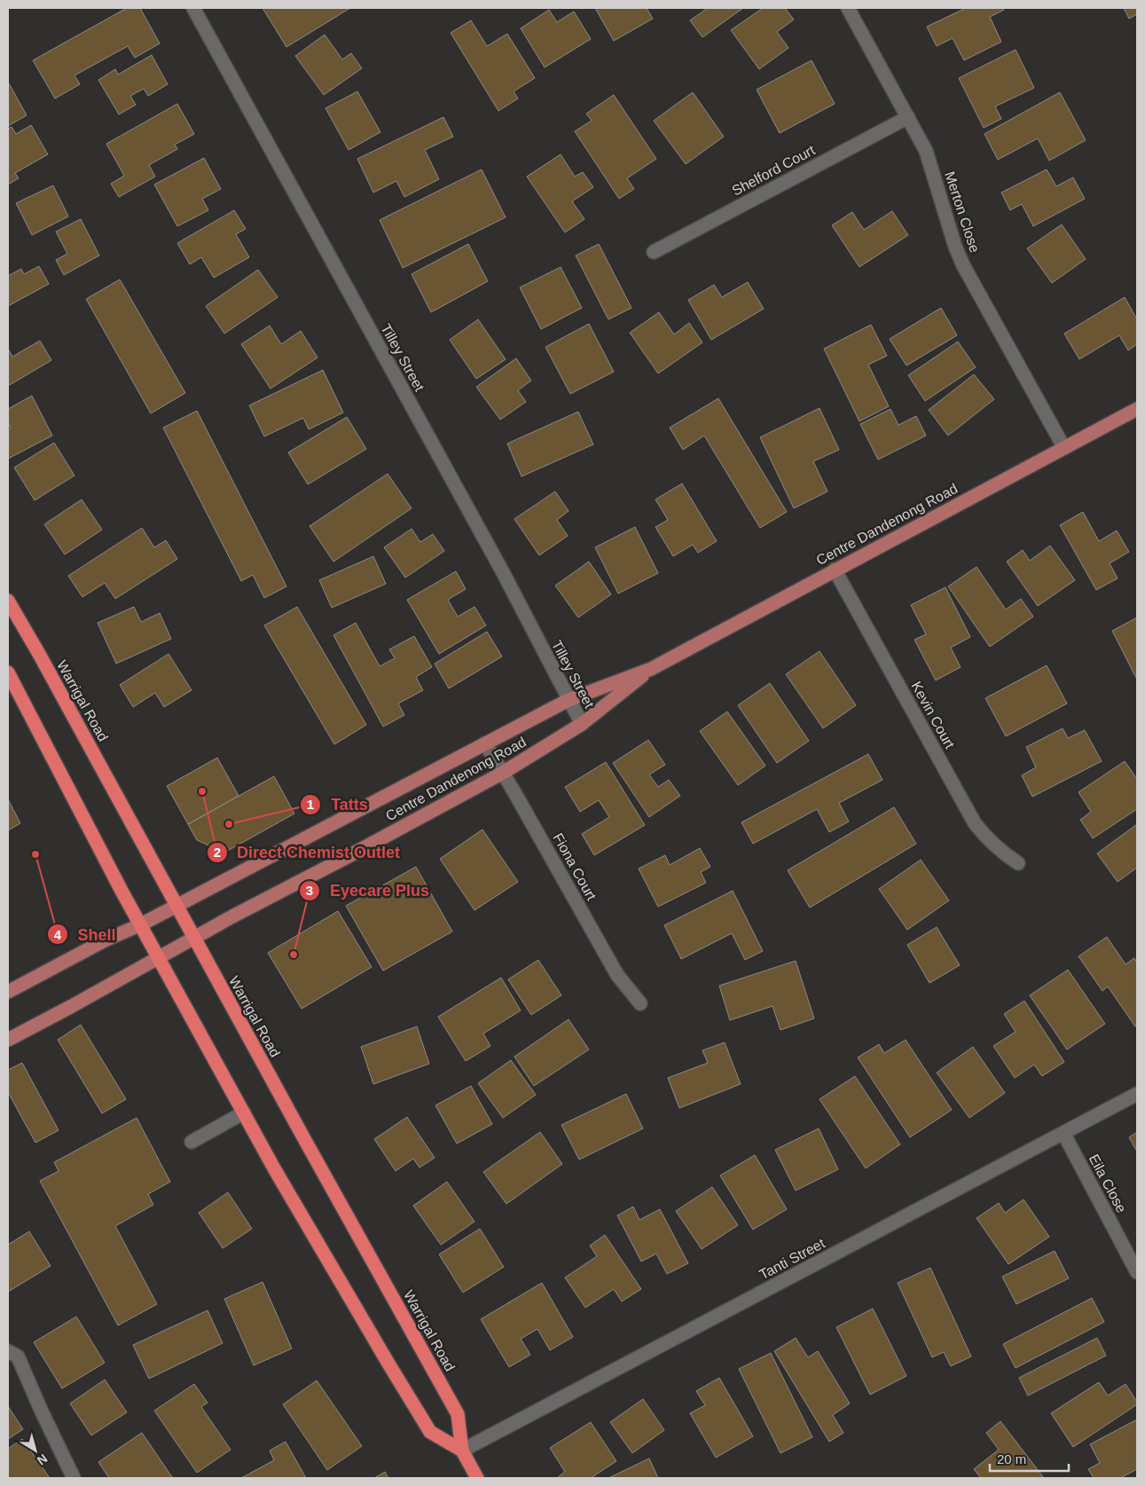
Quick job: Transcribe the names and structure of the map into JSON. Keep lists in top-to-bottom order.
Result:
{
  "streets": {
    "highway": ["Warrigal Road"],
    "main road": ["Centre Dandenong Road"],
    "street": [
      "Shelford Court",
      "Merton Close",
      "Tilley Street",
      "Kevin Court",
      "Fiona Court",
      "Eila Close",
      "Tanti Street"
    ]
  },
  "crossings": [
    ["Shelford Court", "Merton Close"],
    ["Merton Close", "Centre Dandenong Road"],
    ["Tilley Street", "Centre Dandenong Road"],
    ["Centre Dandenong Road", "Warrigal Road"],
    ["Centre Dandenong Road", "Kevin Court"],
    ["Centre Dandenong Road", "Fiona Court"],
    ["Warrigal Road", "Tanti Street"],
    ["Eila Close", "Tanti Street"]
  ],
  "places": [
    "Direct Chemist Outlet",
    "Tatts",
    "Shell",
    "Eyecare Plus"
  ],
  "scale_bar": "20 m",
  "north": "bottom right"
}
